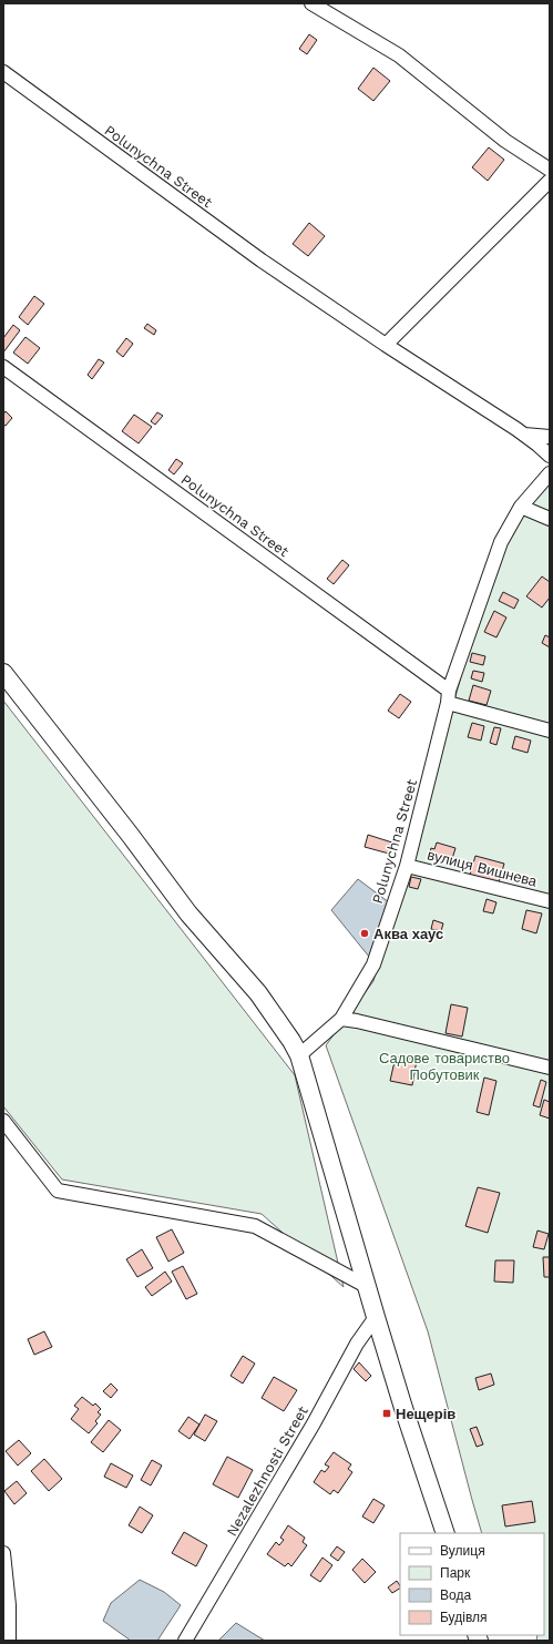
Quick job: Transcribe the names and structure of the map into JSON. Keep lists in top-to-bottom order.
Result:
{
  "streets": {
    "street": ["Polunychna Street", "вулиця Вишнева", "Nezalezhnosti Street"]
  },
  "crossings": [
    ["Polunychna Street", "вулиця Вишнева"]
  ],
  "parks": ["Садове товариство Побутовик"],
  "places": {
    "other": ["Аква хаус"],
    "transit": ["Нещерів"]
  },
  "legend": [
    "Вулиця",
    "Парк",
    "Вода",
    "Будівля"
  ]
}
